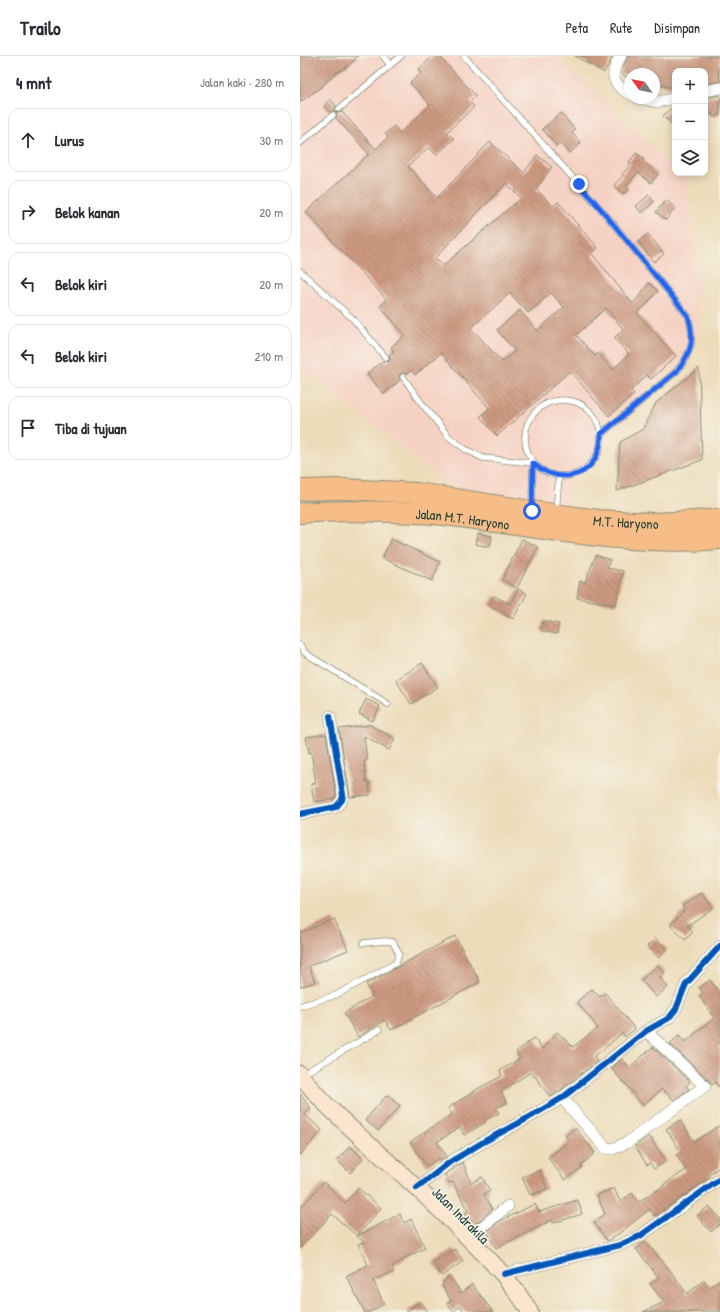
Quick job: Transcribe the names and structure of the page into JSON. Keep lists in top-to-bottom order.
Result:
{
  "streets": {
    "highway": ["Jalan M.T. Haryono", "M.T. Haryono"],
    "street": ["Jalan Indrakila"]
  },
  "crossings": [
    ["Jalan M.T. Haryono", "M.T. Haryono"]
  ],
  "north": "top left",
  "page": {
    "header": "Trailo",
    "nav": ["Peta", "Rute", "Disimpan"],
    "heading": ["4 mnt", "Jalan kaki · 280 m"],
    "map_buttons": ["+", "−"],
    "list": [
      ["Lurus", "30 m"],
      ["Belok kanan", "20 m"],
      ["Belok kiri", "20 m"],
      ["Belok kiri", "210 m"],
      "Tiba di tujuan"
    ]
  }
}
